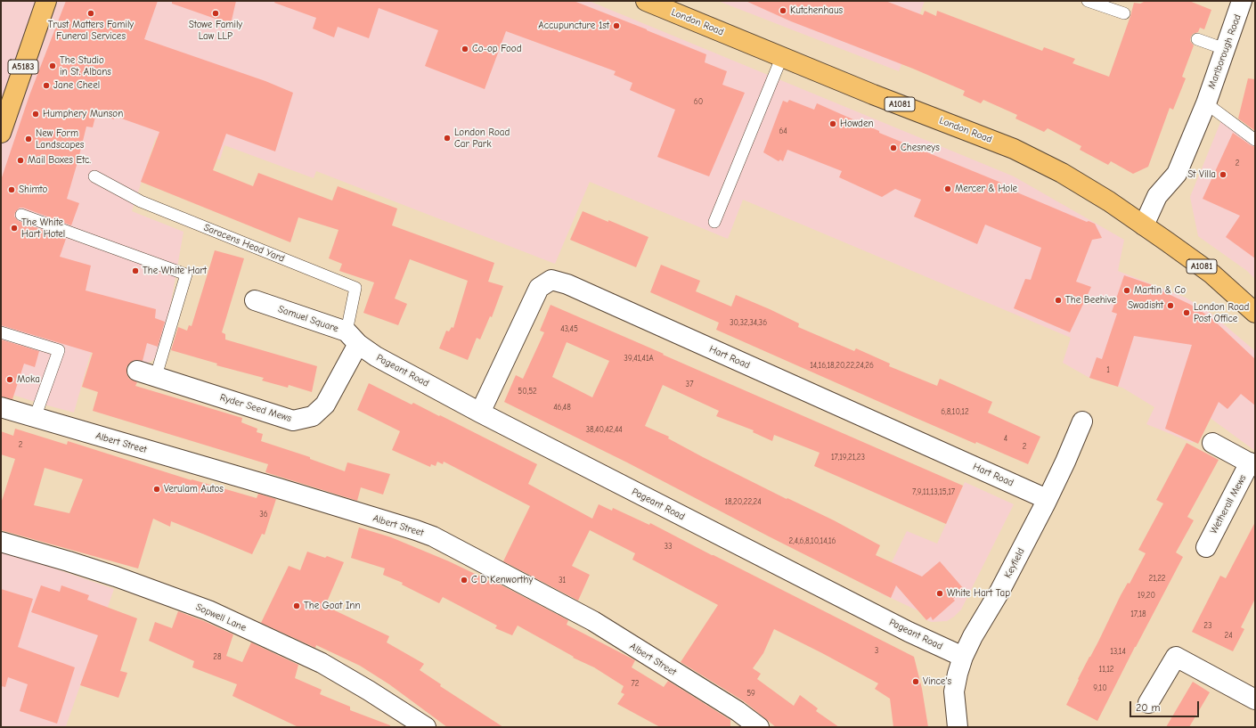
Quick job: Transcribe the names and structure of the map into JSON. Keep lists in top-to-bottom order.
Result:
{
  "streets": {
    "main road": ["London Road", "A5183", "A1081"],
    "street": [
      "Marlborough Road",
      "Samuel Square",
      "Hart Road",
      "Pageant Road",
      "Ryder Seed Mews",
      "Albert Street",
      "Wetherall Mews",
      "Keyfield",
      "Sopwell Lane"
    ],
    "lane": ["Saracens Head Yard"]
  },
  "crossings": [
    ["London Road", "Marlborough Road"],
    ["Saracens Head Yard", "Samuel Square"],
    ["Saracens Head Yard", "Pageant Road"],
    ["Saracens Head Yard", "Ryder Seed Mews"],
    ["Samuel Square", "Pageant Road"],
    ["Samuel Square", "Ryder Seed Mews"],
    ["Hart Road", "Pageant Road"],
    ["Hart Road", "Keyfield"],
    ["Pageant Road", "Ryder Seed Mews"],
    ["Pageant Road", "Keyfield"]
  ],
  "places": [
    "Kutchenhaus",
    "Trust Matters Family Funeral Services",
    "Stowe Family Law LLP",
    "Accupuncture 1st",
    "Co-op Food",
    "The Studio in St. Albans",
    "Jane Cheel",
    "Humphery Munson",
    "Howden",
    "London Road Car Park",
    "New Form Landscapes",
    "Chesneys",
    "Mail Boxes Etc.",
    "St Villa",
    "Mercer & Hole",
    "Shimto",
    "The White Hart Hotel",
    "The White Hart",
    "Martin & Co",
    "The Beehive",
    "Swadisht",
    "London Road Post Office",
    "Moka",
    "Verulam Autos",
    "C D Kenworthy",
    "White Hart Tap",
    "The Goat Inn",
    "Vince's"
  ],
  "house_numbers": [
    "60",
    "64",
    "2",
    "30,32,34,36",
    "43,45",
    "39,41,41A",
    "14,16,18,20,22,24,26",
    "1",
    "37",
    "50,52",
    "46,48",
    "6,8,10,12",
    "38,40,42,44",
    "4",
    "2",
    "2",
    "17,19,21,23",
    "7,9,11,13,15,17",
    "18,20,22,24",
    "36",
    "2,4,6,8,10,14,16",
    "33",
    "21,22",
    "31",
    "19,20",
    "17,18",
    "23",
    "24",
    "3",
    "13,14",
    "28",
    "11,12",
    "72",
    "9,10",
    "59"
  ],
  "scale_bar": "20 m"
}
